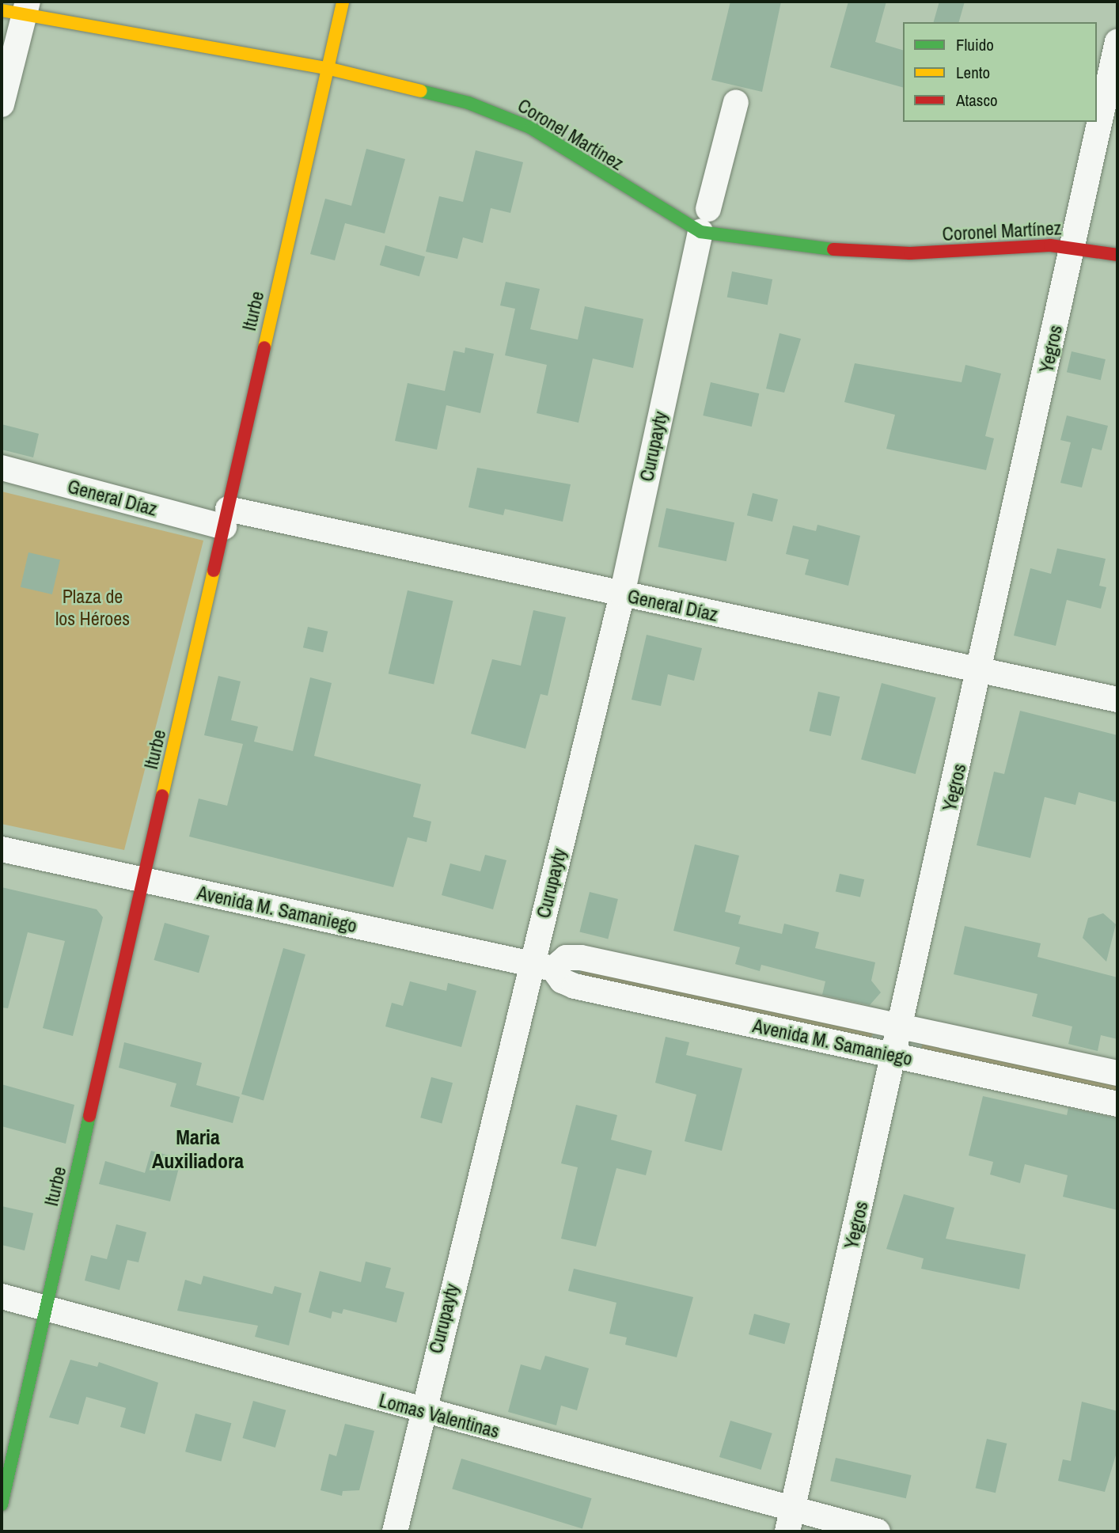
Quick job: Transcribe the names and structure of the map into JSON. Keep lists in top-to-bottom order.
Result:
{
  "streets": {
    "street": [
      "Coronel Martínez",
      "Iturbe",
      "Yegros",
      "Curupayty",
      "General Díaz",
      "Avenida M. Samaniego",
      "Lomas Valentinas"
    ]
  },
  "crossings": [
    ["Coronel Martínez", "Iturbe"],
    ["Coronel Martínez", "Yegros"],
    ["Coronel Martínez", "Curupayty"],
    ["Iturbe", "General Díaz"],
    ["Iturbe", "Avenida M. Samaniego"],
    ["Iturbe", "Lomas Valentinas"],
    ["Yegros", "General Díaz"],
    ["Yegros", "Avenida M. Samaniego"],
    ["Yegros", "Lomas Valentinas"],
    ["Curupayty", "General Díaz"],
    ["Curupayty", "Avenida M. Samaniego"],
    ["Curupayty", "Lomas Valentinas"]
  ],
  "districts": ["Maria Auxiliadora"],
  "parks": ["Plaza de los Héroes"],
  "legend": ["Fluido", "Lento", "Atasco"]
}
